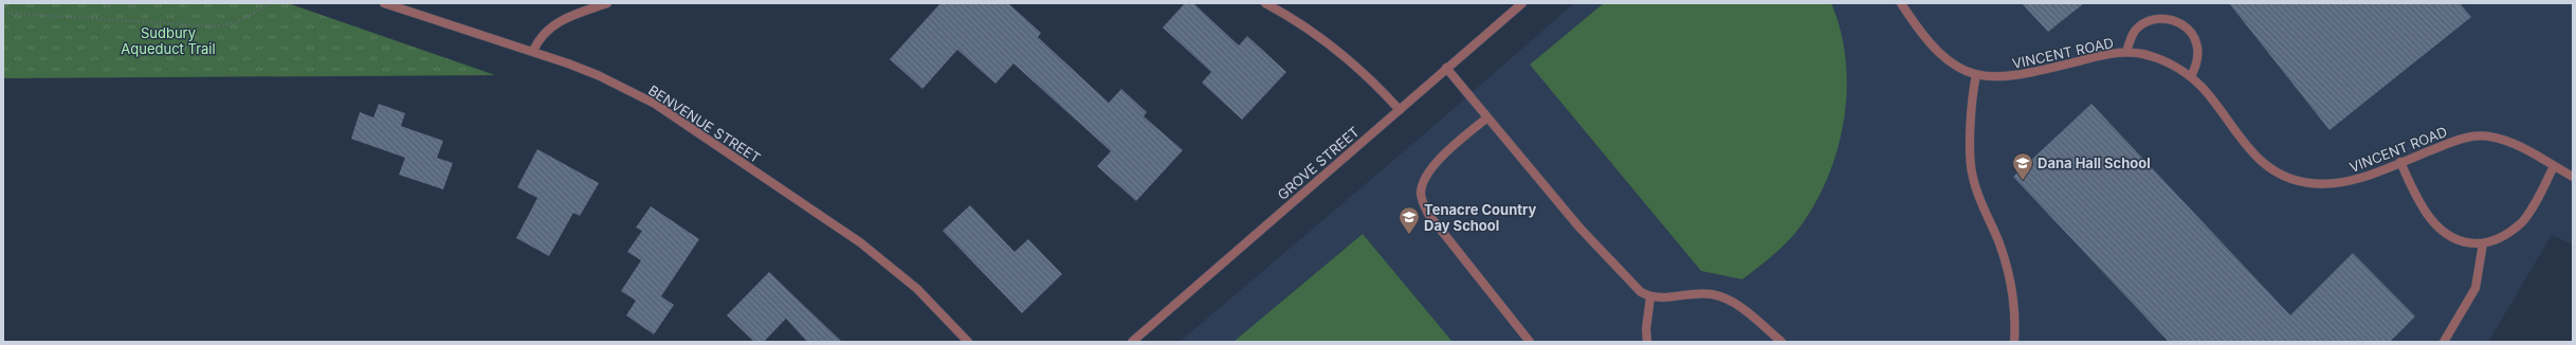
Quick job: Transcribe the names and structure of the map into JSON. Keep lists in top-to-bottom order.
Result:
{
  "streets": {
    "street": ["VINCENT ROAD", "BENVENUE STREET", "GROVE STREET"]
  },
  "parks": ["Sudbury Aqueduct Trail"],
  "places": {
    "school or university": ["Dana Hall School", "Tenacre Country Day School"]
  }
}
